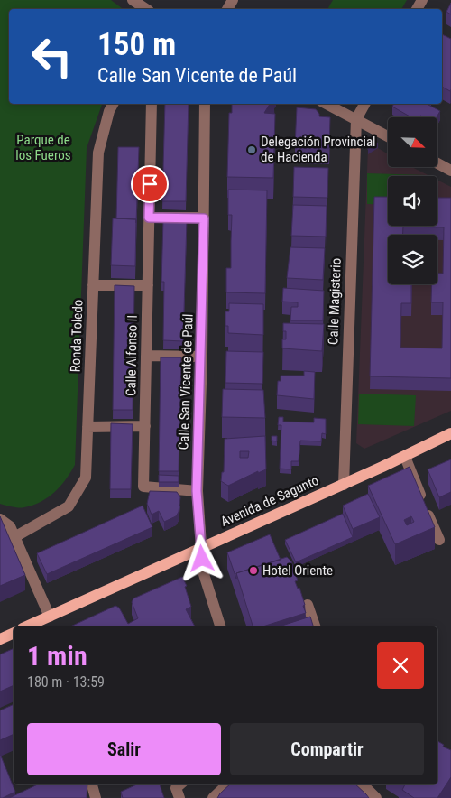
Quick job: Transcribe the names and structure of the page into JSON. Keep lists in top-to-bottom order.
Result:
{
  "streets": {
    "main road": ["Avenida de Sagunto"],
    "street": [
      "Calle Magisterio",
      "Ronda Toledo",
      "Calle Alfonso II",
      "Calle San Vicente de Paúl"
    ]
  },
  "crossings": [
    ["Calle Magisterio", "Avenida de Sagunto"],
    ["Calle Alfonso II", "Calle San Vicente de Paúl"],
    ["Calle San Vicente de Paúl", "Avenida de Sagunto"]
  ],
  "parks": ["Parque de los Fueros"],
  "places": ["Delegación Provincial de Hacienda", "Hotel Oriente"],
  "north": "bottom right",
  "page": {
    "turn": ["150 m", "Calle San Vicente de Paúl"],
    "heading": ["1 min", "180 m · 13:59"],
    "buttons": ["Salir", "Compartir"]
  }
}
